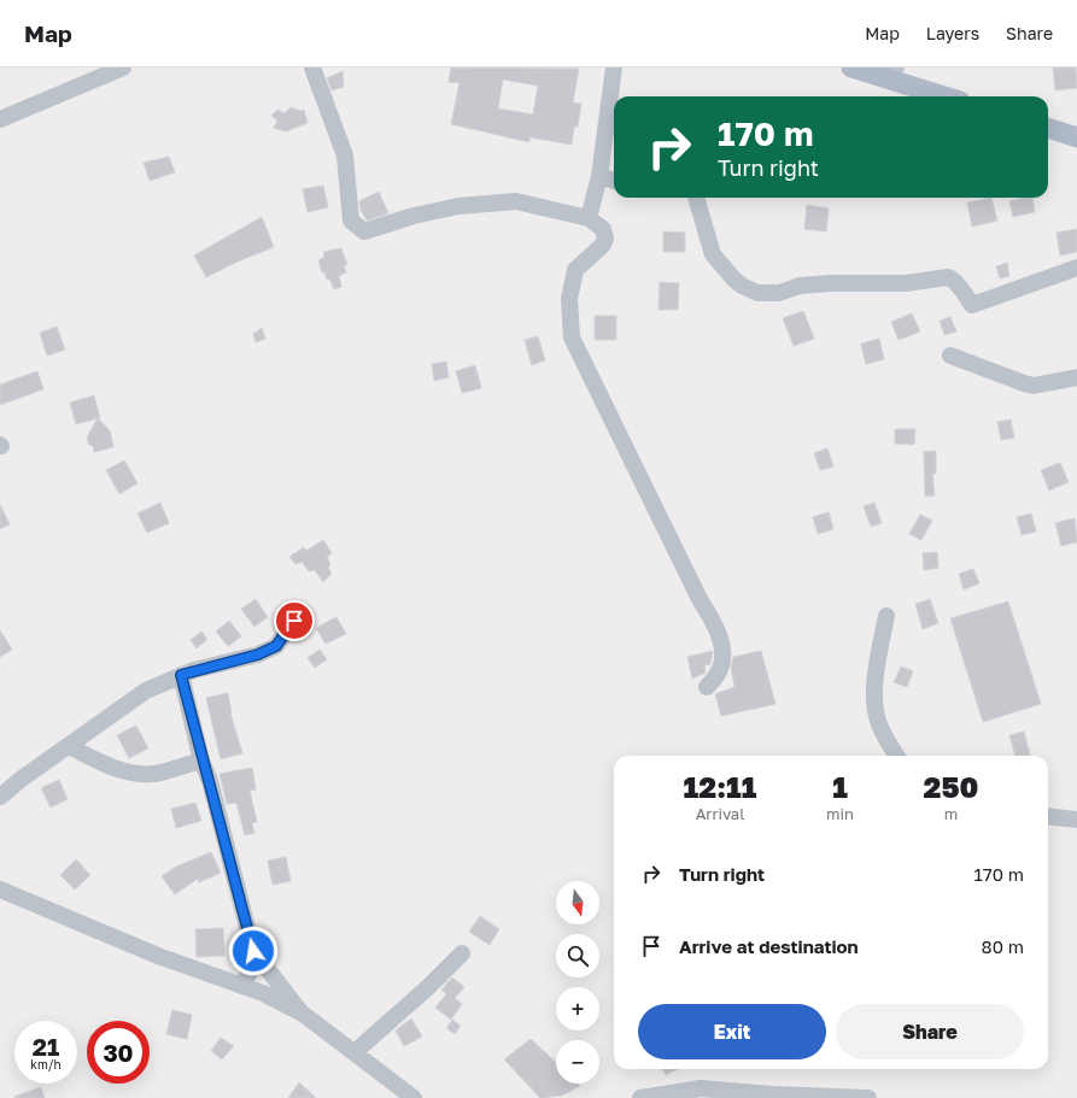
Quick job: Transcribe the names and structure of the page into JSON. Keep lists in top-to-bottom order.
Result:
{
  "north": "bottom",
  "page": {
    "header": "Map",
    "nav": ["Map", "Layers", "Share"],
    "turn": ["170 m", "Turn right"],
    "eta": [
      "12:11",
      "Arrival",
      "1",
      "min",
      "250",
      "m"
    ],
    "list": [
      {
        "name": "Turn right",
        "value": "170 m"
      },
      {
        "name": "Arrive at destination",
        "value": "80 m"
      }
    ],
    "map_buttons": ["+", "−"],
    "buttons": ["Exit", "Share"],
    "speed": "21 km/h",
    "limit": "30"
  }
}
